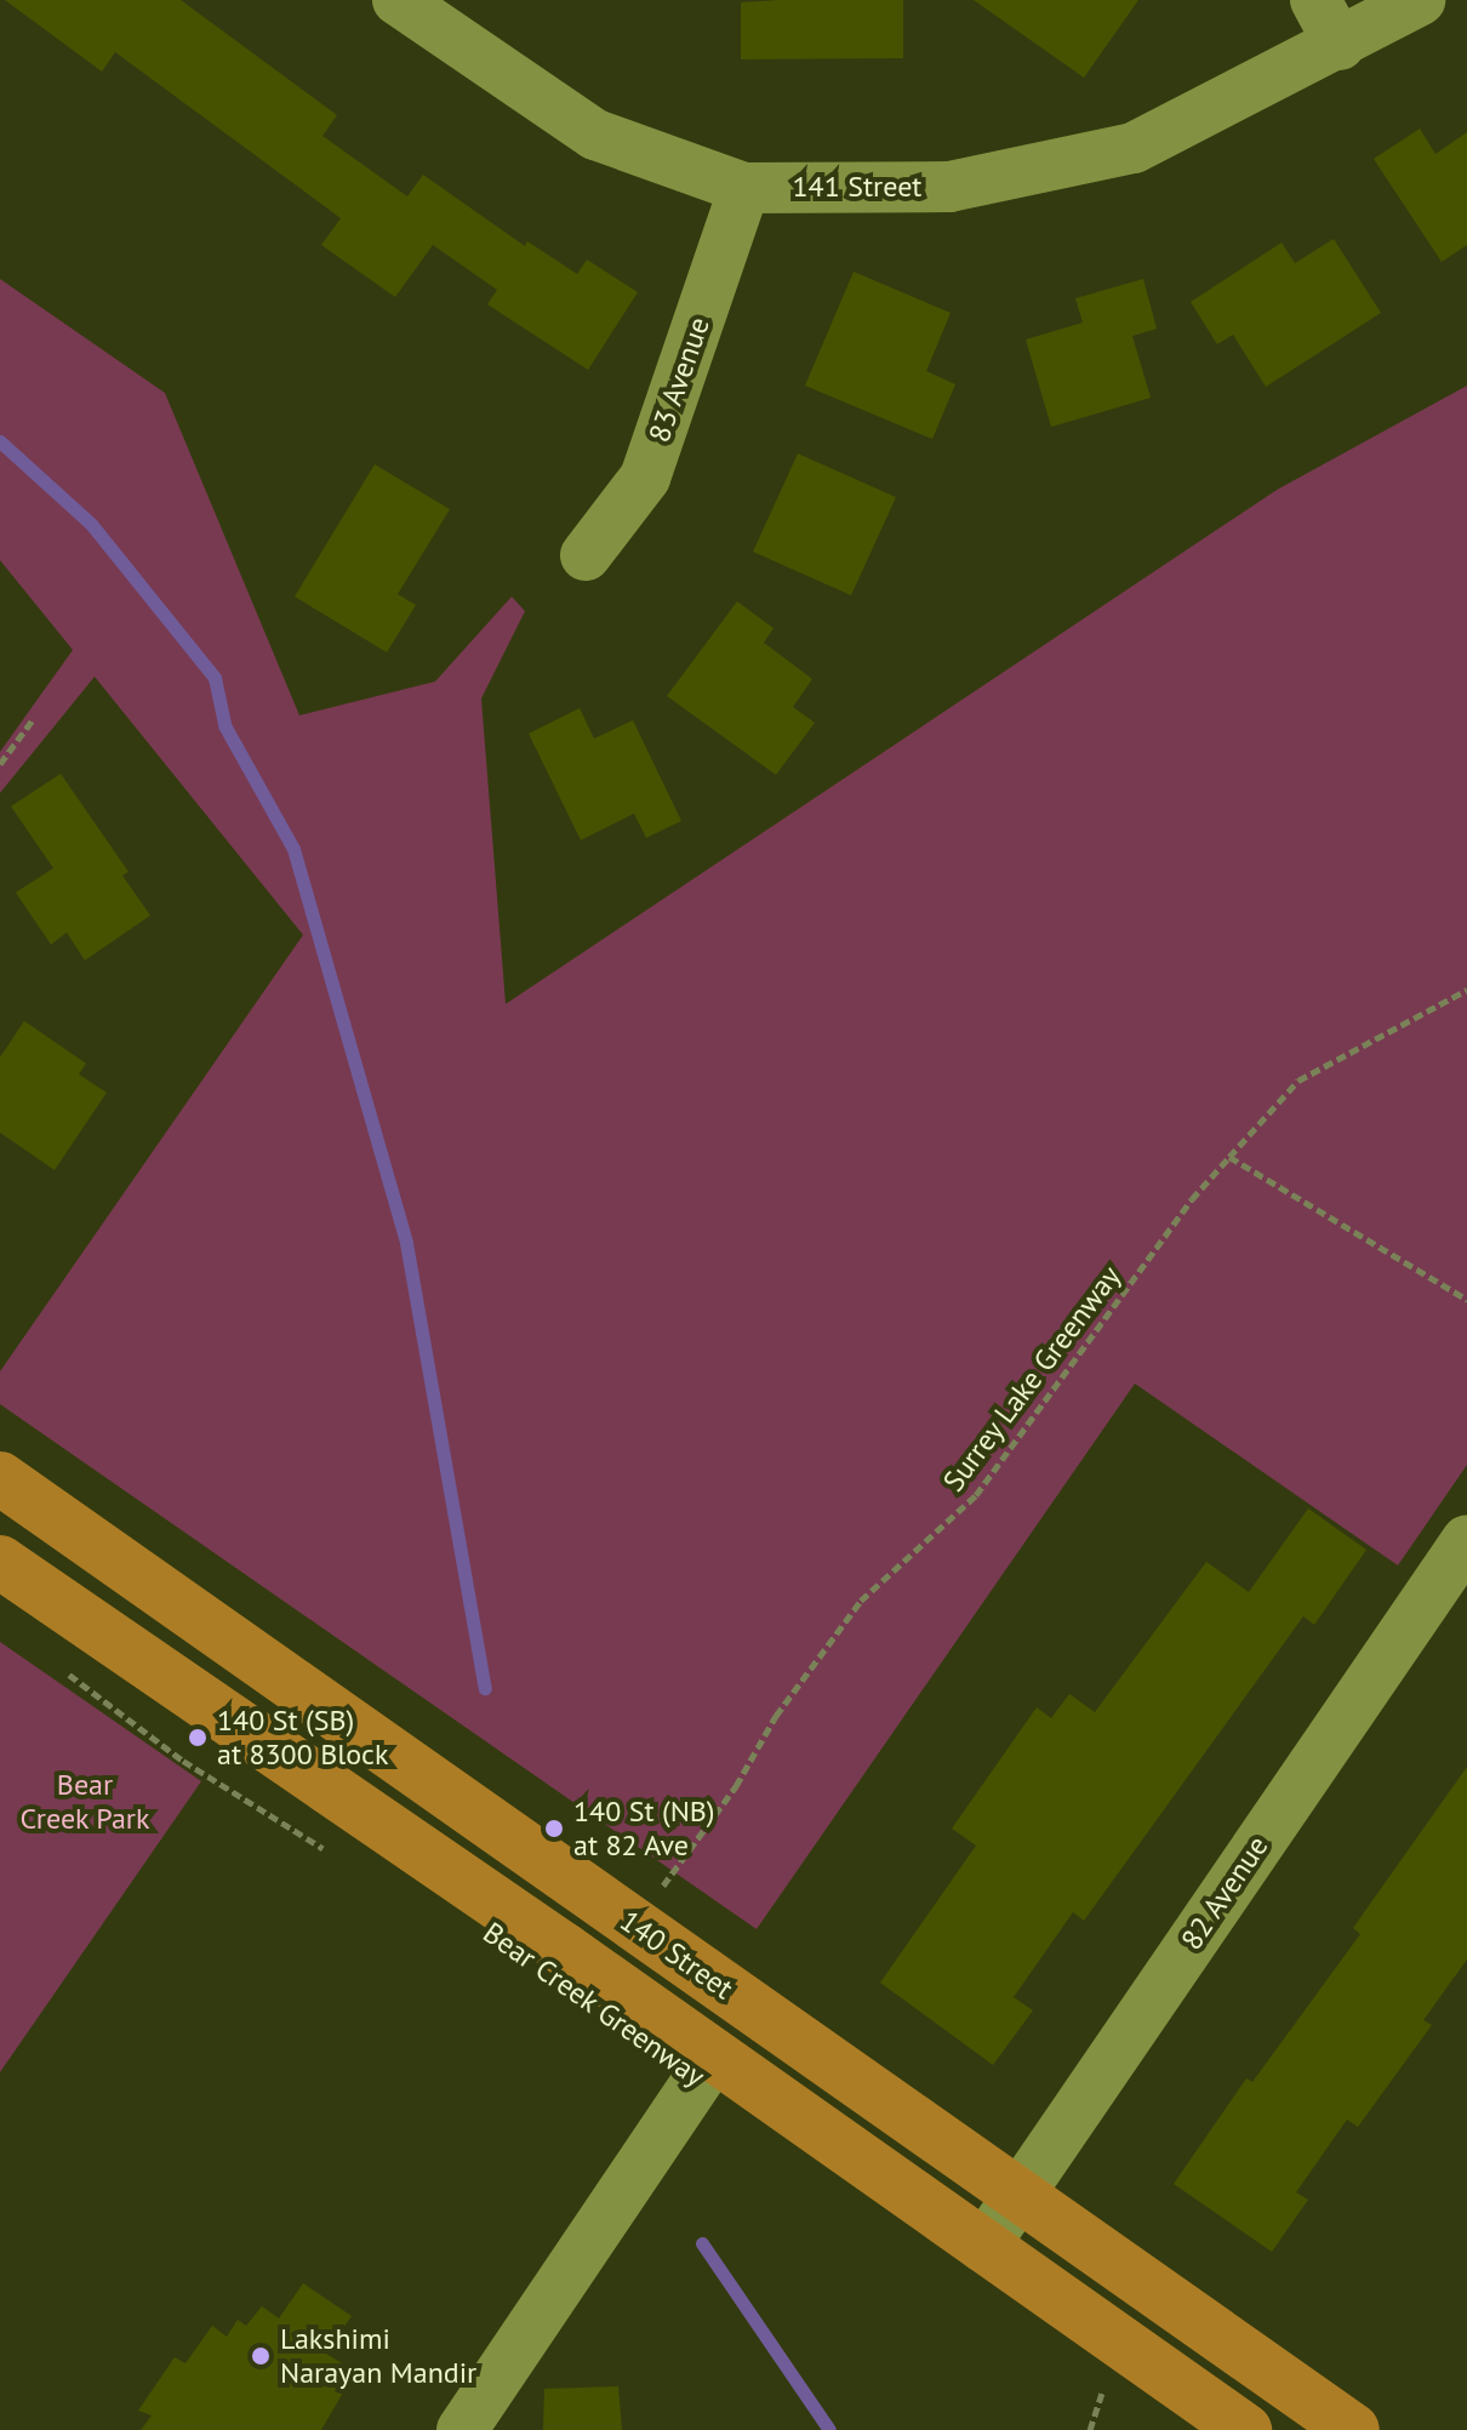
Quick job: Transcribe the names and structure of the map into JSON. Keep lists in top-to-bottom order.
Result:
{
  "streets": {
    "main road": ["140 Street"],
    "street": ["141 Street", "83 Avenue", "82 Avenue"],
    "path": ["Surrey Lake Greenway"]
  },
  "crossings": [
    ["141 Street", "83 Avenue"],
    ["82 Avenue", "140 Street"]
  ],
  "parks": ["Bear Creek Park"],
  "places": ["140 St (SB) at 8300 Block", "140 St (NB) at 82 Ave", "Lakshimi Narayan Mandir"]
}
